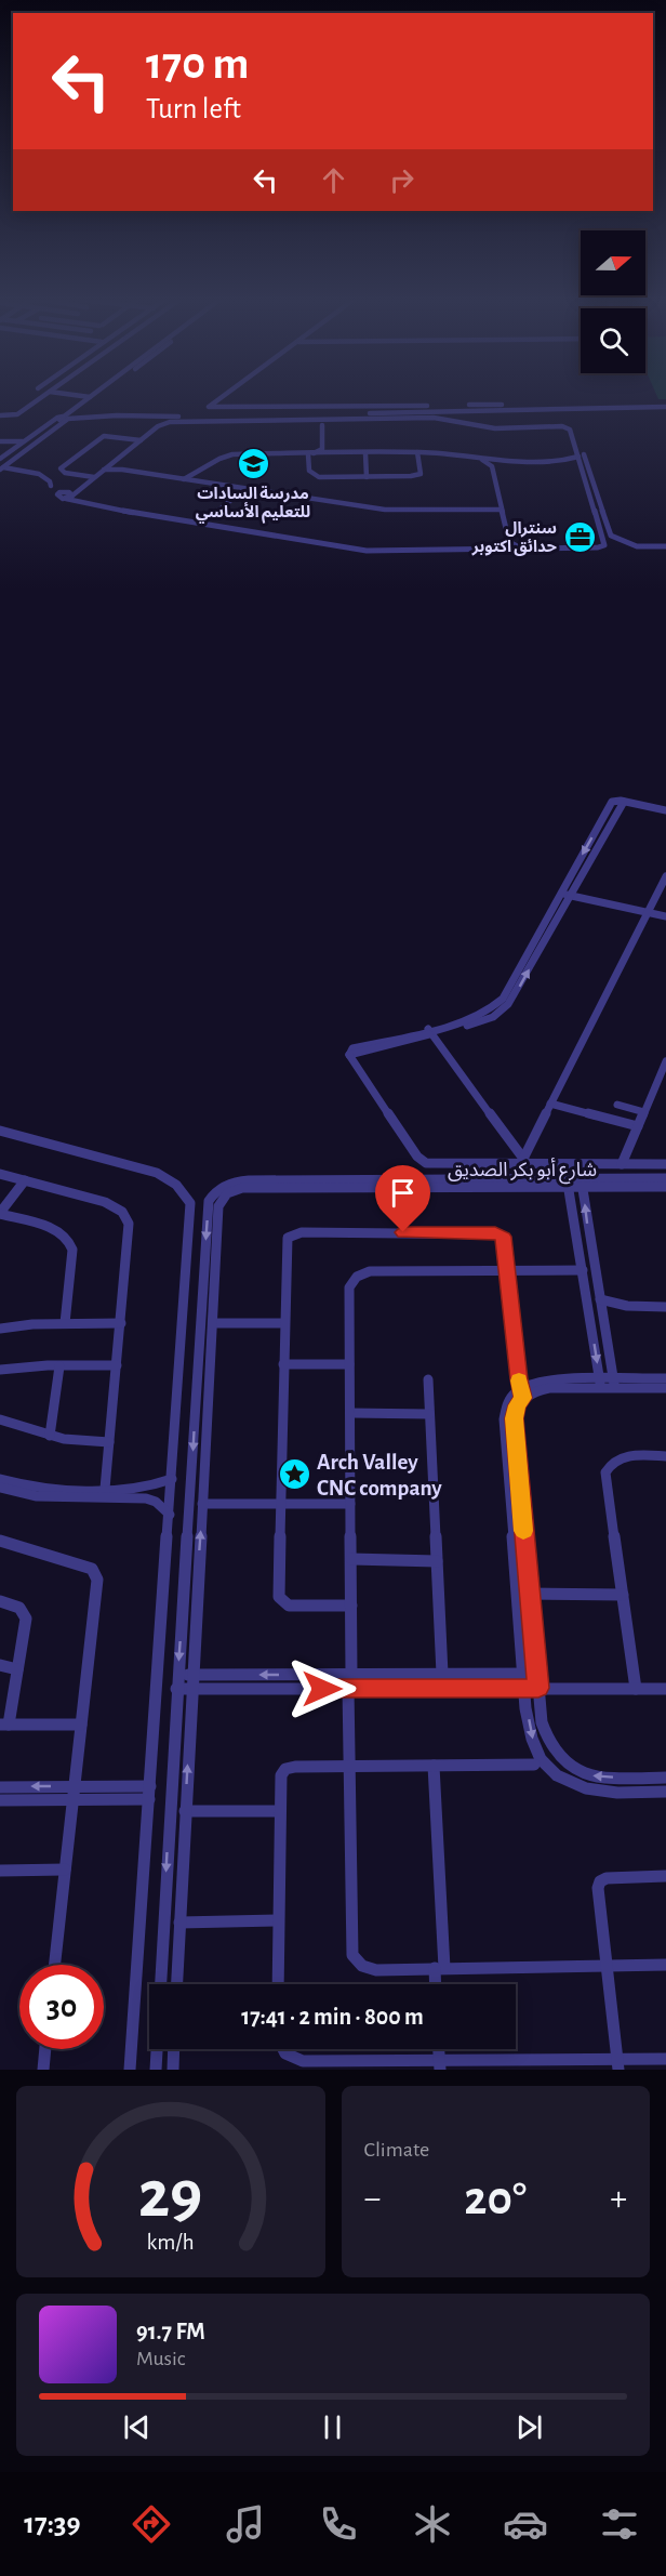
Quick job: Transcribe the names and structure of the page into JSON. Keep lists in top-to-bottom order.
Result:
{
  "streets": {
    "street": ["شارع أبو بكر الصديق"]
  },
  "places": {
    "school or university": ["مدرسة السادات للتعليم الأساسي"],
    "office": ["سنترال حدائق اكتوبر"],
    "place": ["Arch Valley CNC company"]
  },
  "north": "right",
  "page": {
    "turn": ["170 m", "Turn left"],
    "limit": "30",
    "trip": "17:41 · 2 min · 800 m",
    "tile": "Climate",
    "heat": ["−", "20°", "+"],
    "song": ["91.7 FM", "Music"],
    "tabs": "17:39",
    "gauge": ["29", "km/h"]
  }
}
